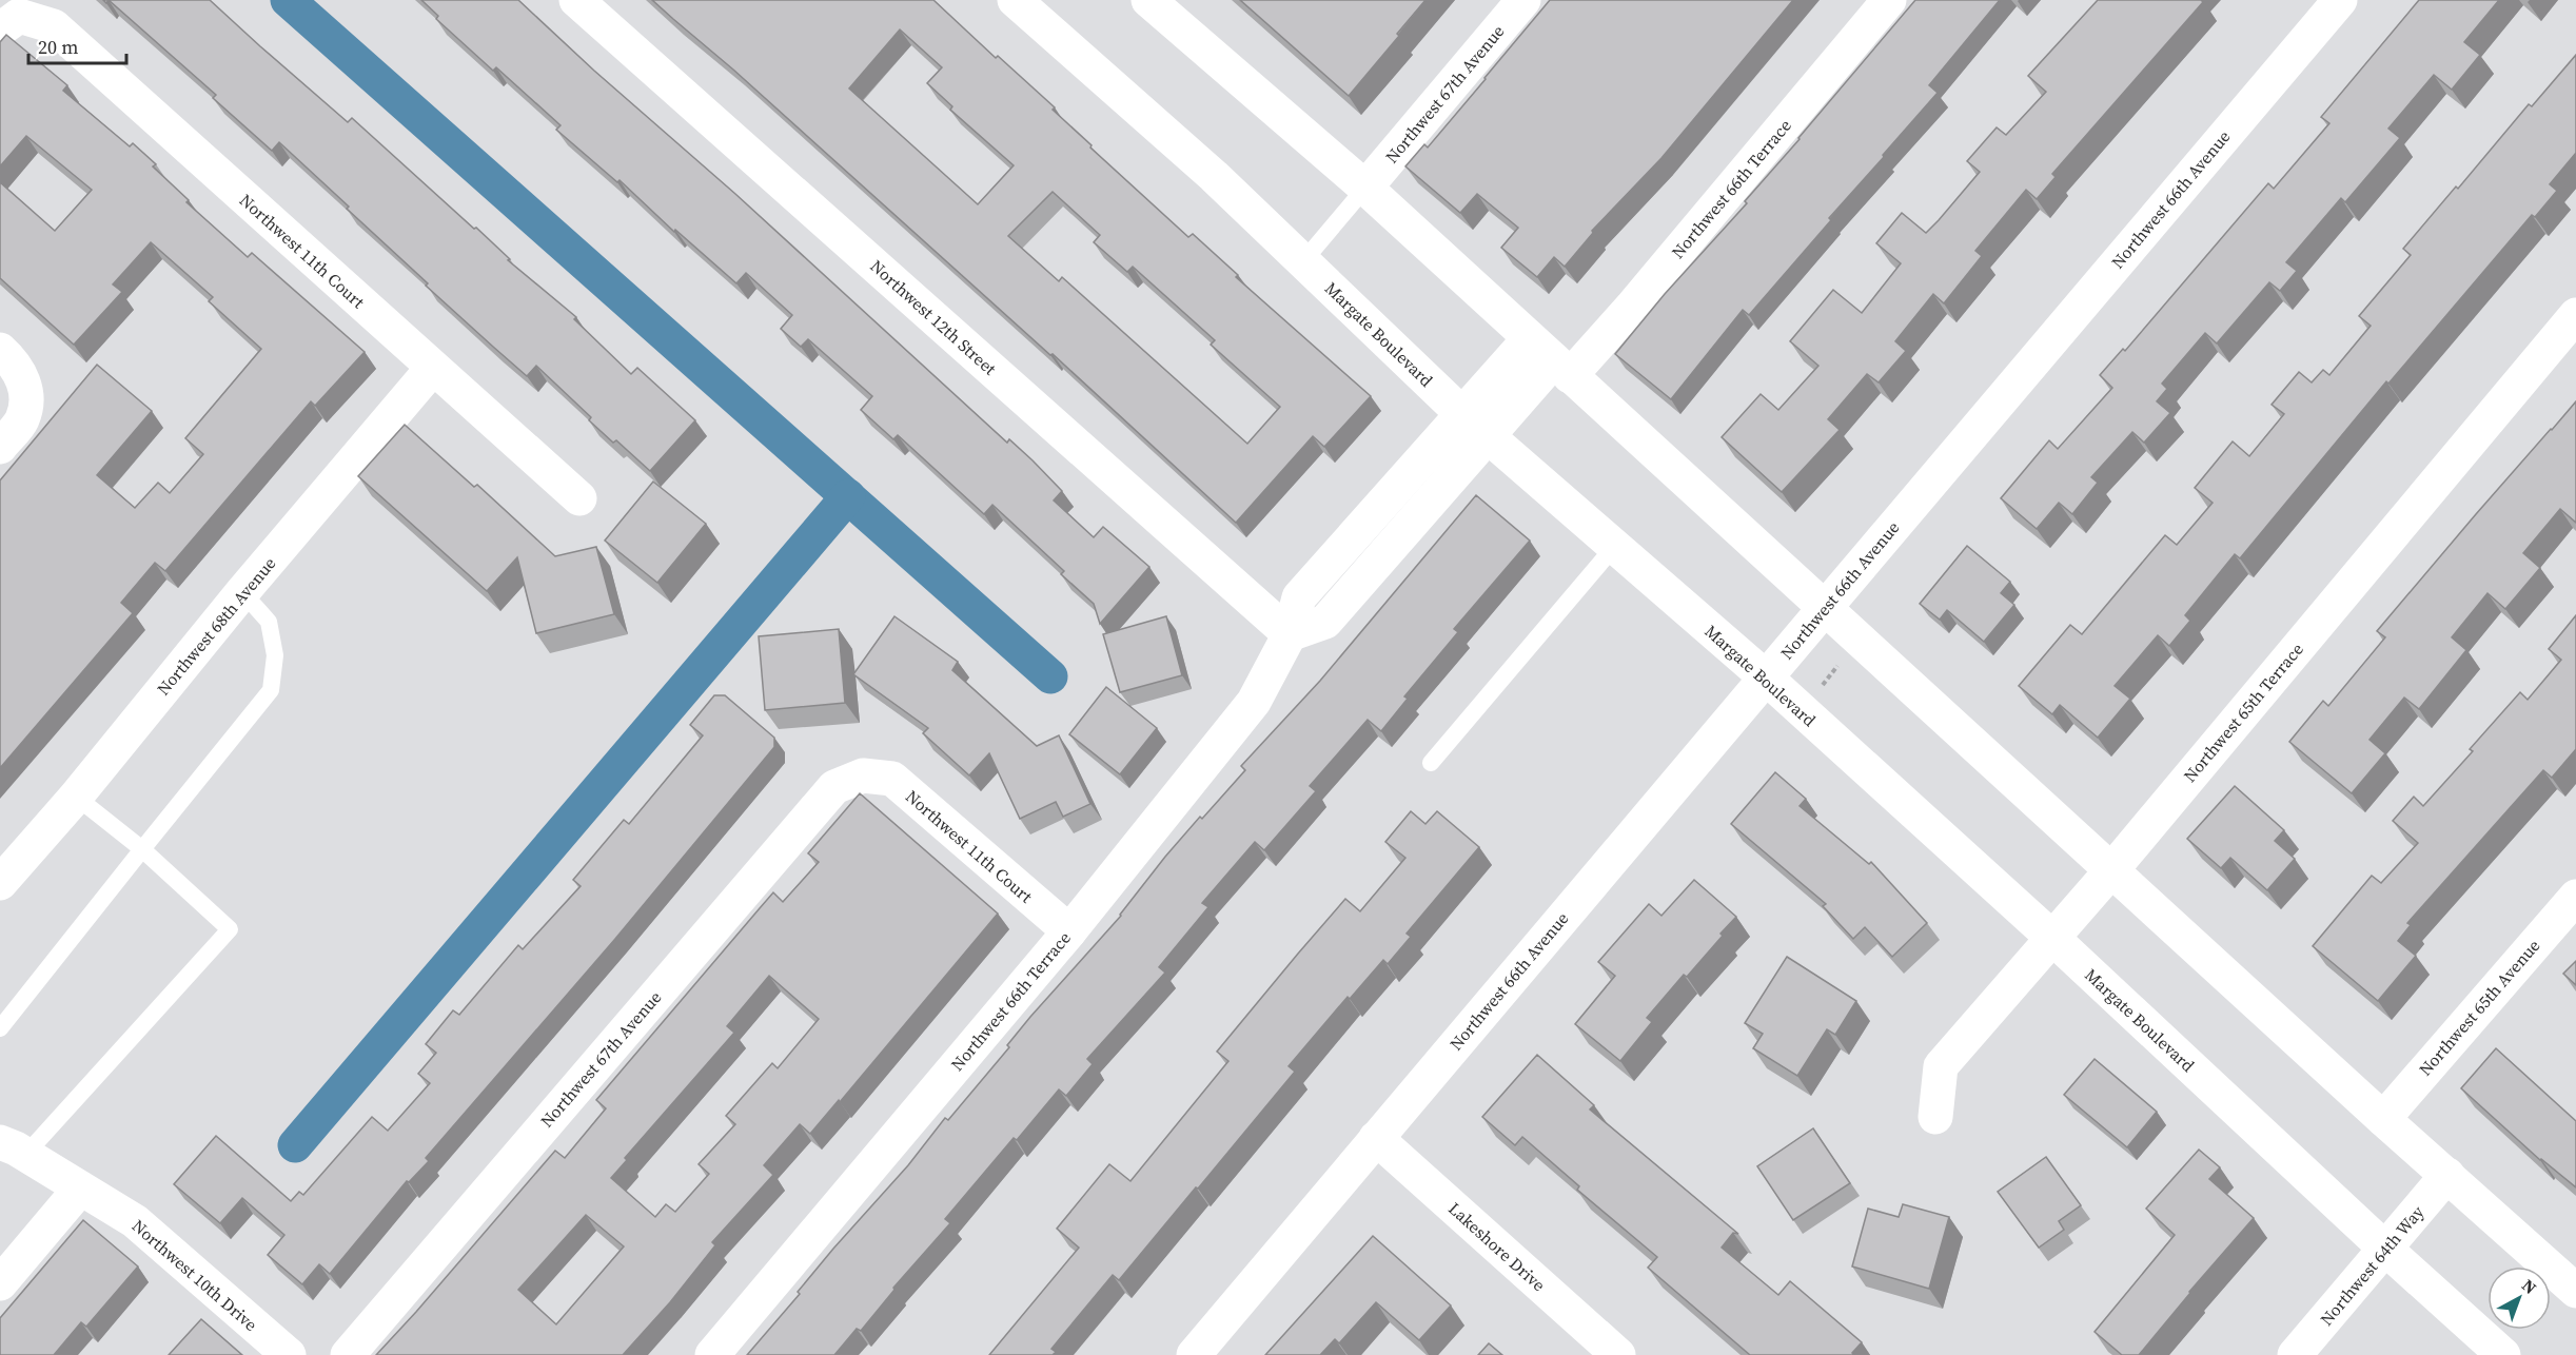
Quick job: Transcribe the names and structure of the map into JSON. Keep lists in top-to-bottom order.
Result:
{
  "streets": {
    "street": [
      "Northwest 67th Avenue",
      "Northwest 66th Terrace",
      "Northwest 66th Avenue",
      "Northwest 11th Court",
      "Northwest 12th Street",
      "Margate Boulevard",
      "Northwest 68th Avenue",
      "Northwest 65th Terrace",
      "Northwest 65th Avenue",
      "Lakeshore Drive",
      "Northwest 64th Way",
      "Northwest 10th Drive"
    ]
  },
  "crossings": [
    ["Northwest 67th Avenue", "Northwest 11th Court"],
    ["Northwest 66th Terrace", "Northwest 11th Court"],
    ["Northwest 66th Terrace", "Northwest 12th Street"],
    ["Northwest 66th Terrace", "Margate Boulevard"],
    ["Northwest 66th Avenue", "Margate Boulevard"],
    ["Northwest 66th Avenue", "Lakeshore Drive"],
    ["Northwest 11th Court", "Northwest 68th Avenue"],
    ["Margate Boulevard", "Northwest 65th Terrace"],
    ["Margate Boulevard", "Northwest 64th Way"]
  ],
  "scale_bar": "20 m",
  "north": "top right"
}
